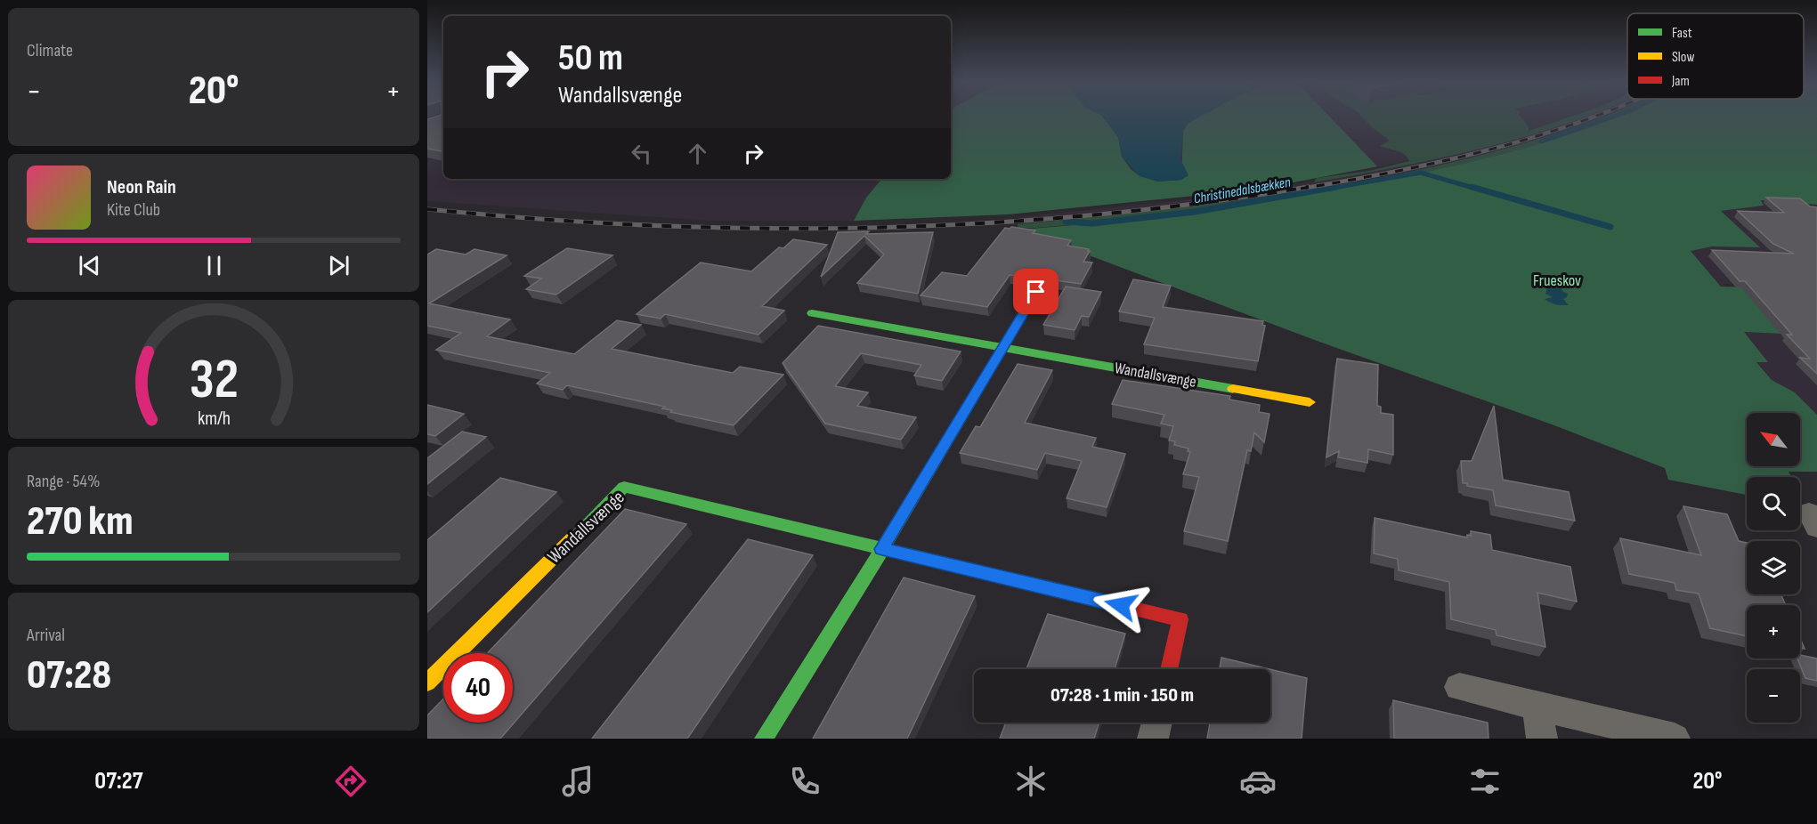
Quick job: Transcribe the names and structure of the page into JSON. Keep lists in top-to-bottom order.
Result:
{
  "streets": {
    "street": ["Wandallsvænge"]
  },
  "water": ["Christinedalsbækken"],
  "parks": ["Frueskov"],
  "legend": ["Fast", "Slow", "Jam"],
  "north": "top left",
  "page": {
    "tile": [
      "Climate",
      ["Range · 54%", "270 km"],
      ["Arrival", "07:28"]
    ],
    "turn": ["50 m", "Wandallsvænge"],
    "heat": ["−", "20°", "+"],
    "song": ["Neon Rain", "Kite Club"],
    "map_buttons": ["+", "−"],
    "limit": "40",
    "trip": "07:28 · 1 min · 150 m",
    "tabs": ["07:27", "20°"],
    "gauge": ["32", "km/h"]
  }
}
